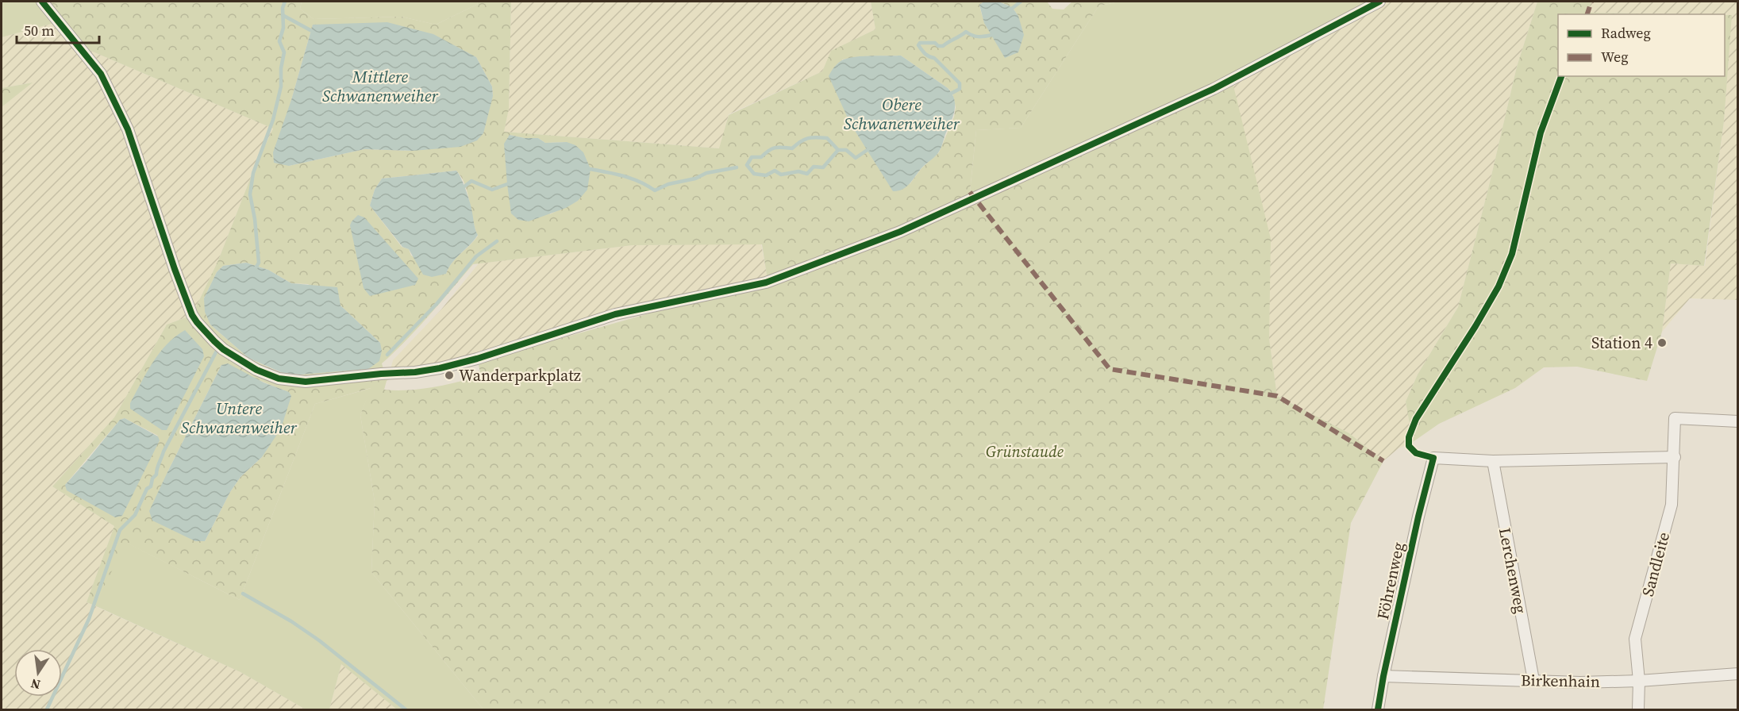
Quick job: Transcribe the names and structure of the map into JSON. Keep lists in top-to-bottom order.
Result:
{
  "streets": {
    "street": [
      "Sandleite",
      "Lerchenweg",
      "Föhrenweg",
      "Birkenhain"
    ]
  },
  "crossings": [
    ["Sandleite", "Föhrenweg"],
    ["Sandleite", "Birkenhain"],
    ["Lerchenweg", "Föhrenweg"],
    ["Lerchenweg", "Birkenhain"],
    ["Föhrenweg", "Birkenhain"]
  ],
  "water": ["Mittlere Schwanenweiher", "Obere Schwanenweiher", "Untere Schwanenweiher"],
  "parks": ["Grünstaude"],
  "places": ["Station 4", "Wanderparkplatz"],
  "legend": ["Radweg", "Weg"],
  "scale_bar": "50 m",
  "north": "bottom"
}
